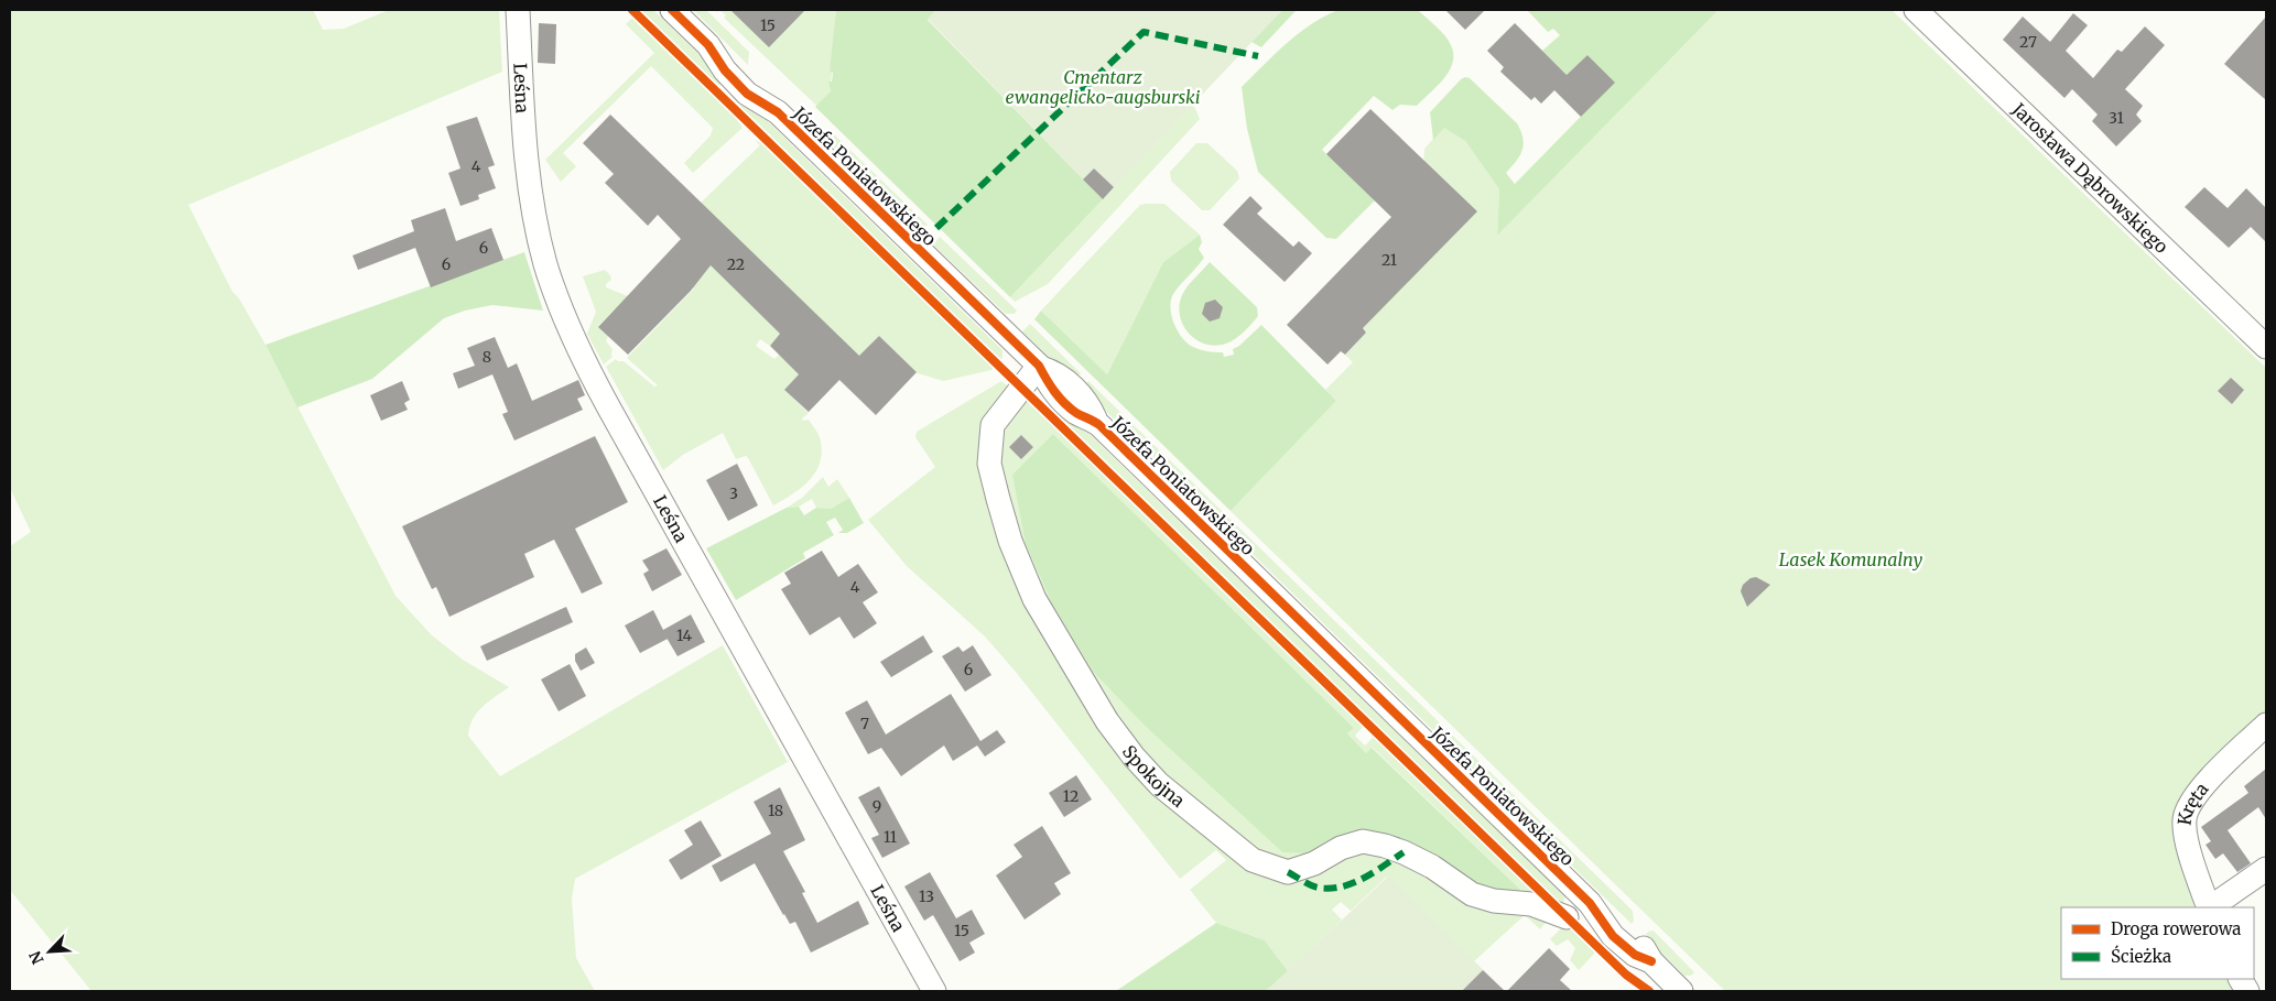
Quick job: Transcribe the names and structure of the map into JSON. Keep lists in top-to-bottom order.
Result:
{
  "streets": {
    "street": [
      "Leśna",
      "Józefa Poniatowskiego",
      "Jarosława Dąbrowskiego",
      "Spokojna",
      "Kręta"
    ]
  },
  "crossings": [
    ["Józefa Poniatowskiego", "Spokojna"]
  ],
  "parks": ["Cmentarz ewangelicko-augsburski", "Lasek Komunalny"],
  "house_numbers": [
    "15",
    "27",
    "31",
    "4",
    "6",
    "21",
    "6",
    "22",
    "8",
    "3",
    "4",
    "14",
    "6",
    "7",
    "12",
    "9",
    "18",
    "11",
    "13",
    "15"
  ],
  "legend": ["Droga rowerowa", "Ścieżka"],
  "north": "bottom left"
}
